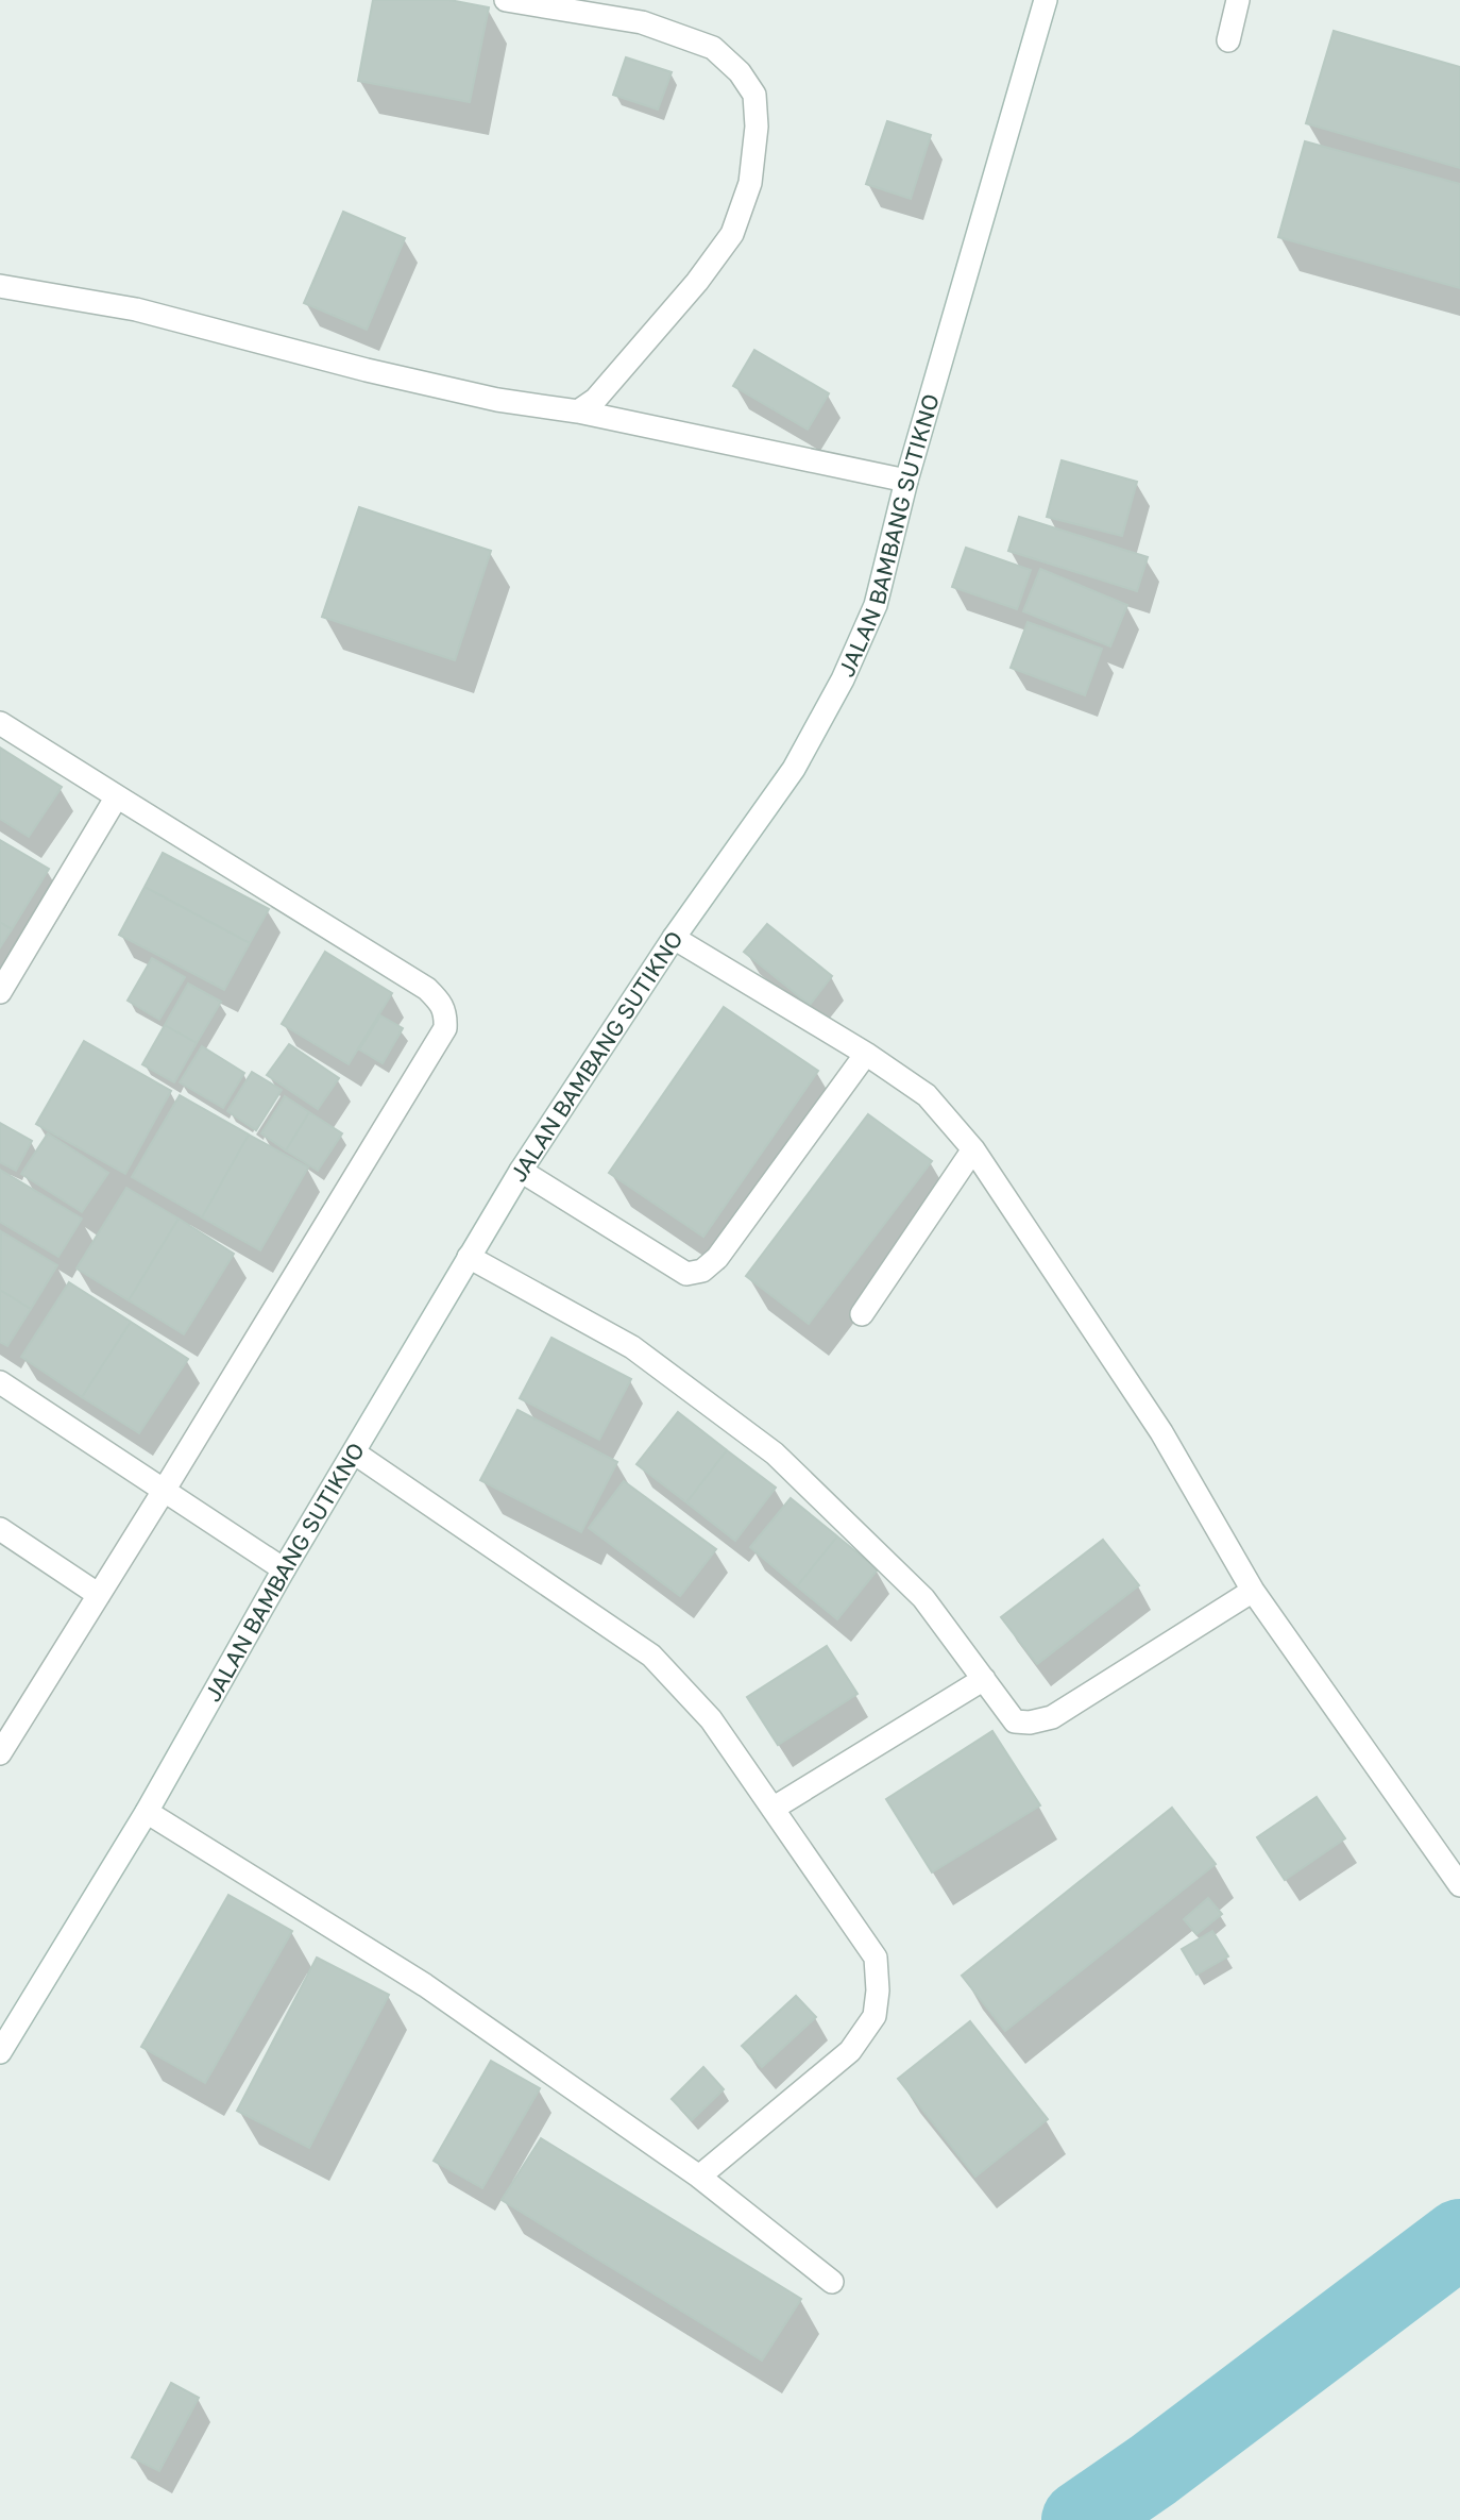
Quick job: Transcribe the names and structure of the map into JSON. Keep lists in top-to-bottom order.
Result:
{
  "streets": {
    "street": ["JALAN BAMBANG SUTIKNO"]
  }
}
